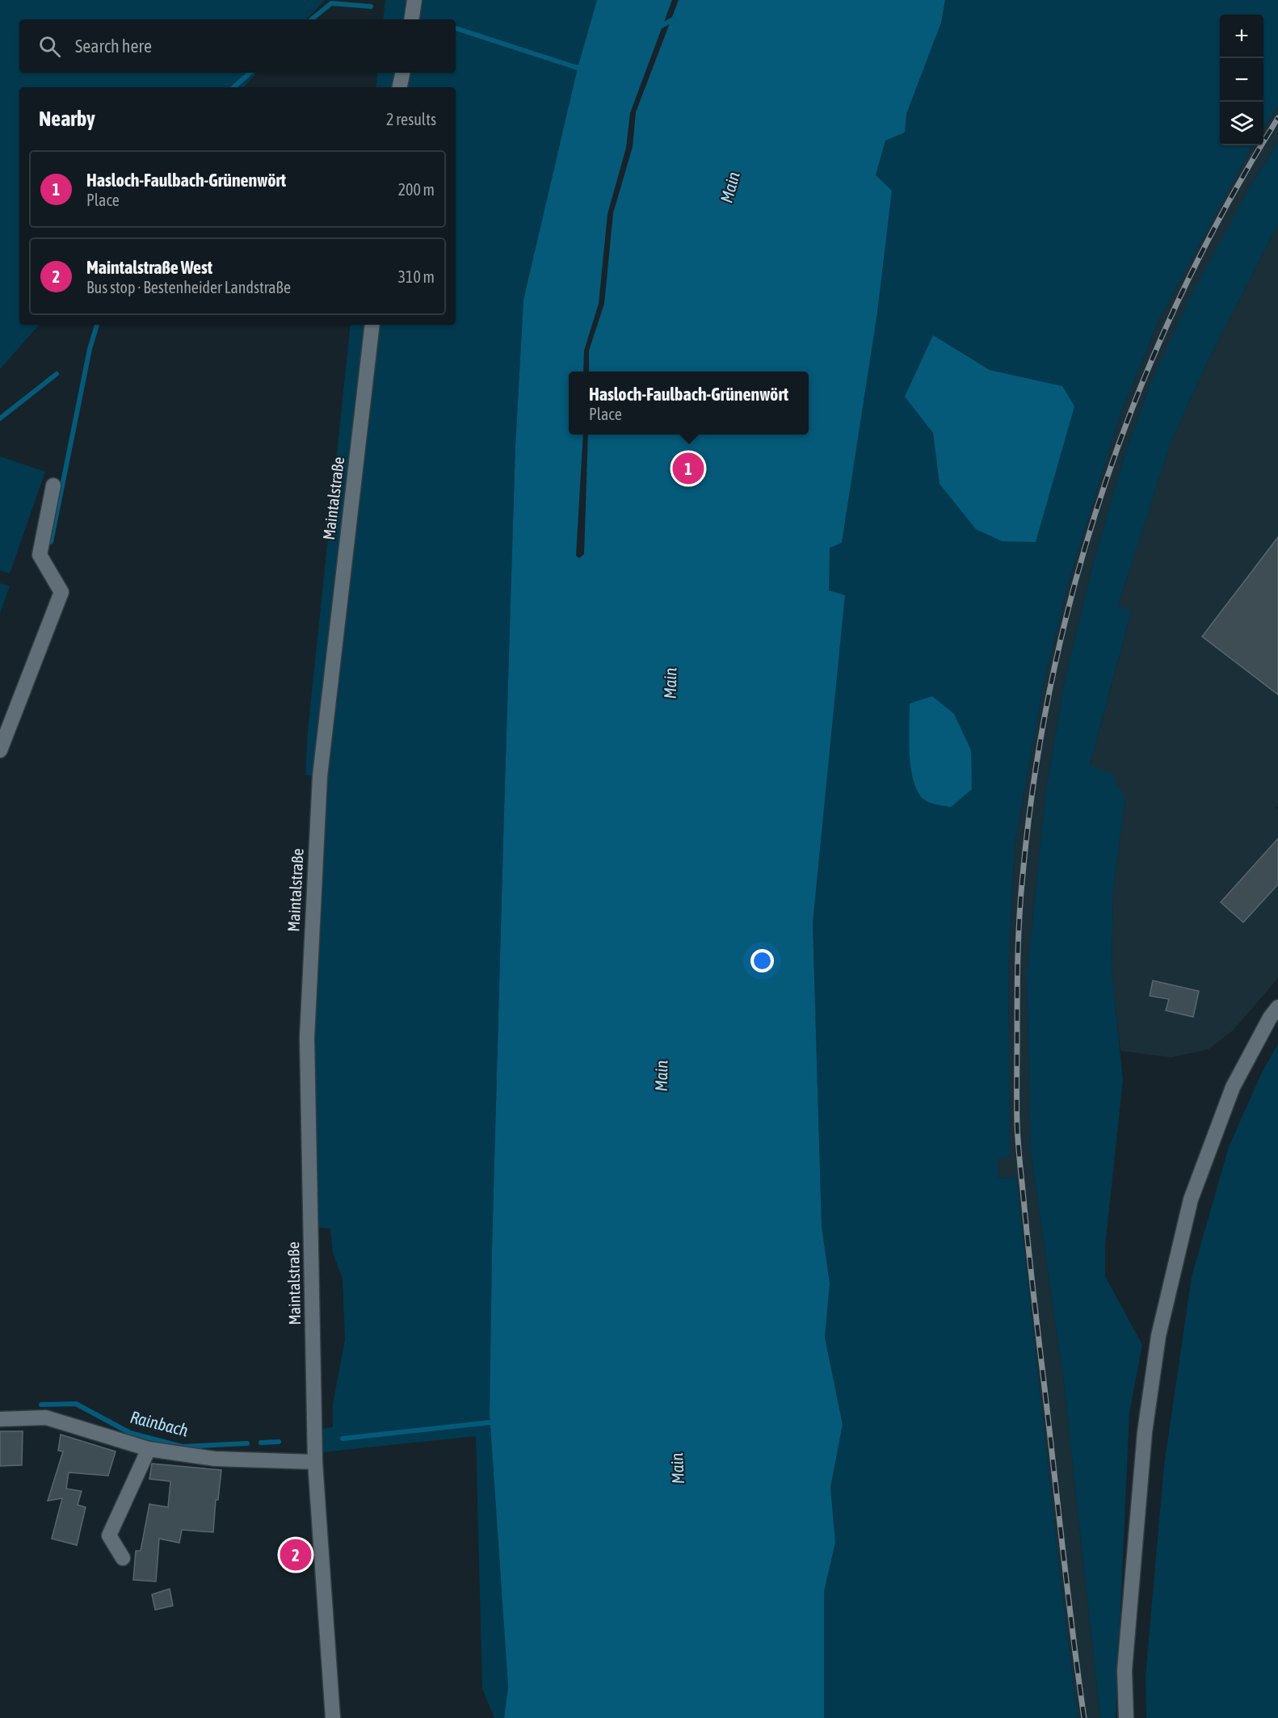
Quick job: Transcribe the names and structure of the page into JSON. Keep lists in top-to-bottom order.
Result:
{
  "streets": {
    "main road": ["Maintalstraße"]
  },
  "water": ["Main", "Rainbach"],
  "page": {
    "map_buttons": ["+", "−"],
    "search": "Search here",
    "heading": ["Nearby", "2 results"],
    "list": [
      {
        "mark": "1",
        "name": "Hasloch-Faulbach-Grünenwört",
        "note": "Place",
        "value": "200 m"
      },
      {
        "mark": "2",
        "name": "Maintalstraße West",
        "note": "Bus stop · Bestenheider Landstraße",
        "value": "310 m"
      }
    ],
    "popup": ["Hasloch-Faulbach-Grünenwört", "Place"],
    "pins": ["1", "2"]
  }
}
